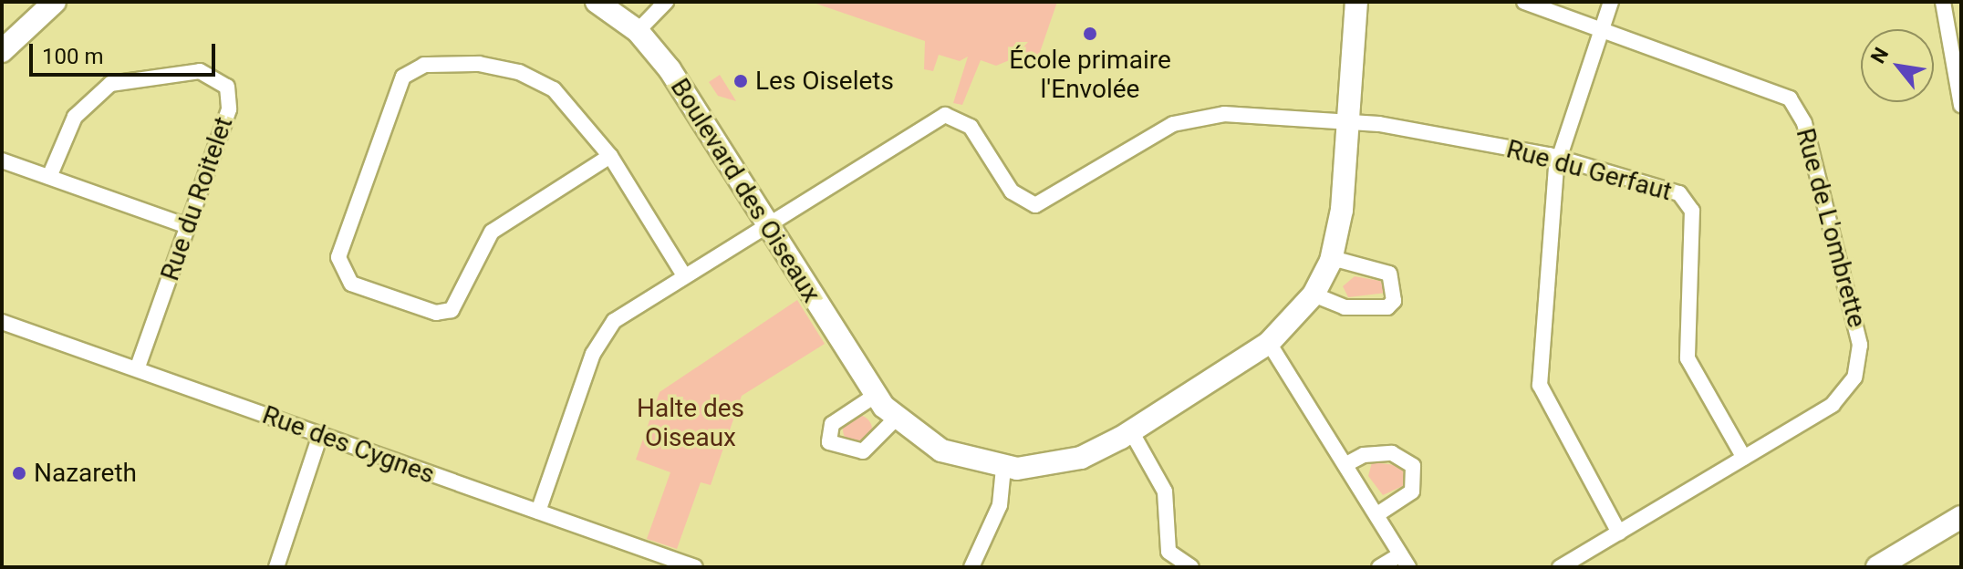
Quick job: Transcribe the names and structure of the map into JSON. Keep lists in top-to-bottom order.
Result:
{
  "streets": {
    "street": [
      "Rue du Gerfaut",
      "Boulevard des Oiseaux",
      "Rue du Roitelet",
      "Rue de L'ombrette",
      "Rue des Cygnes"
    ]
  },
  "crossings": [
    ["Rue du Gerfaut", "Boulevard des Oiseaux"],
    ["Rue du Gerfaut", "Rue de L'ombrette"],
    ["Rue du Roitelet", "Rue des Cygnes"]
  ],
  "parks": ["Halte des Oiseaux"],
  "places": ["École primaire l'Envolée", "Les Oiselets", "Nazareth"],
  "scale_bar": "100 m",
  "north": "top left"
}
